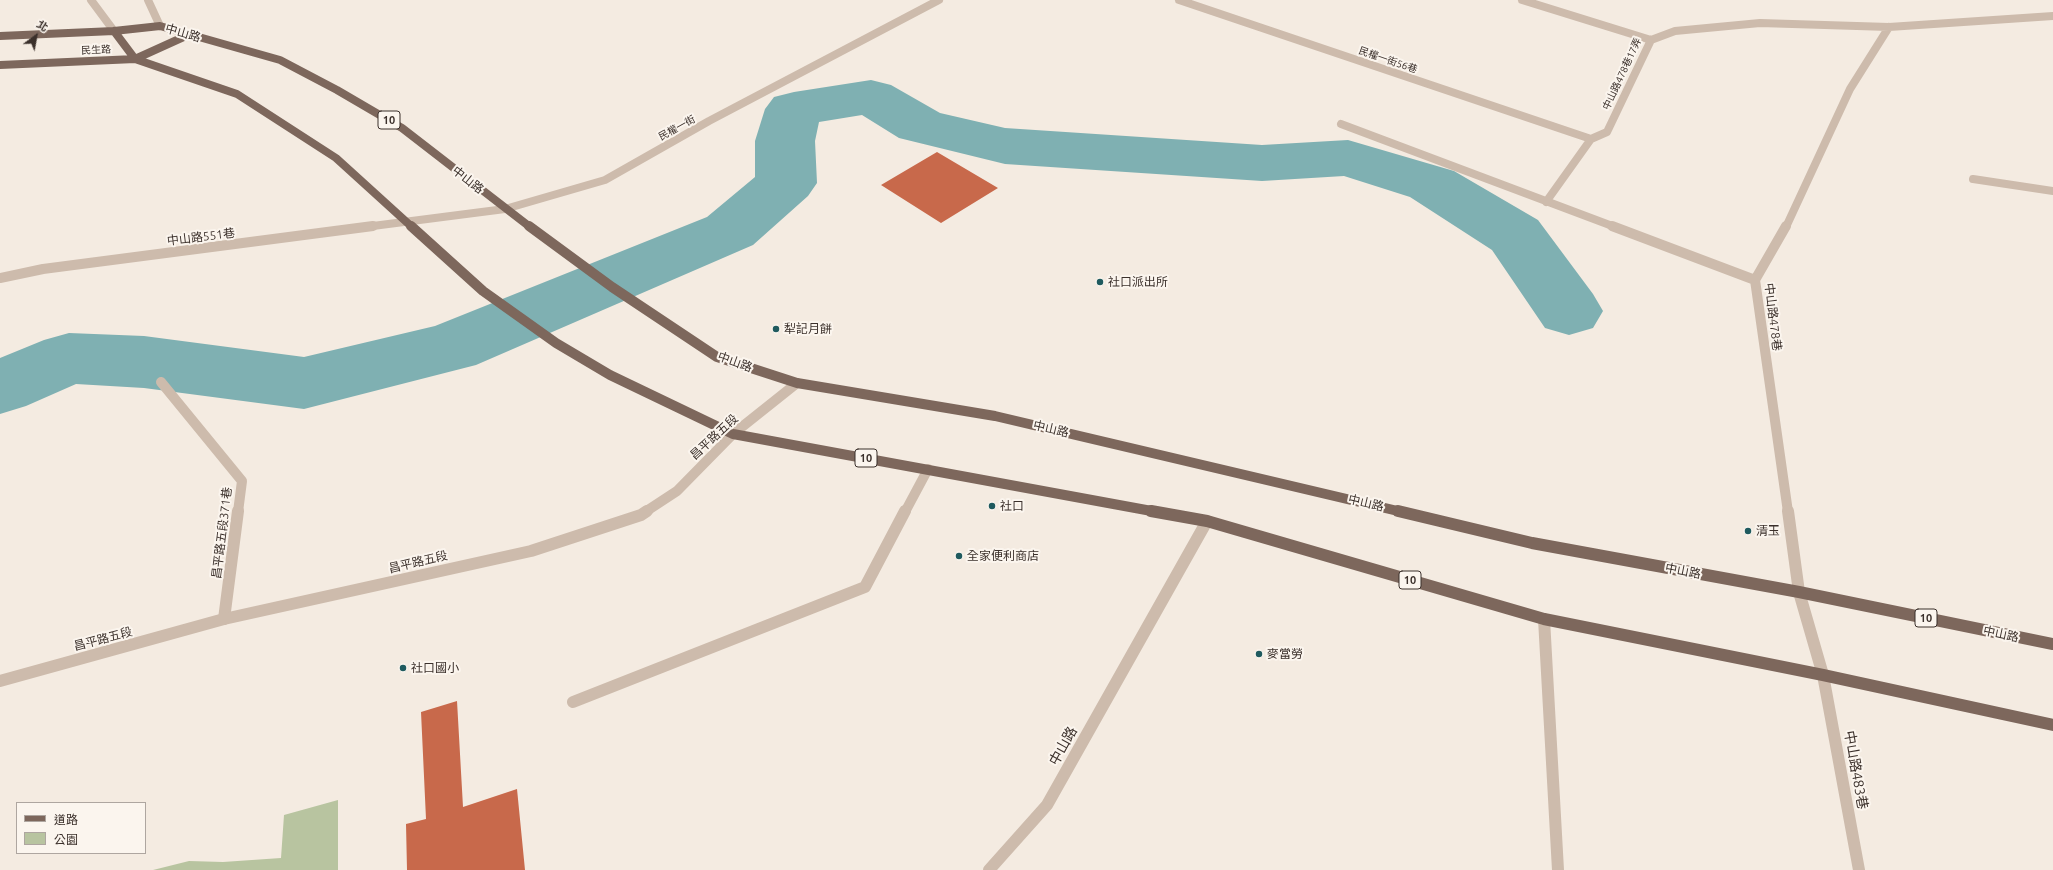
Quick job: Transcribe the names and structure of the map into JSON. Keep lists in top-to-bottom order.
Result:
{
  "streets": {
    "main road": ["中山路", "民生路", "10"],
    "street": [
      "民權一街56巷",
      "中山路478巷17弄",
      "民權一街",
      "中山路551巷",
      "中山路478巷",
      "昌平路五段",
      "昌平路五段371巷",
      "中山路483巷"
    ]
  },
  "crossings": [
    ["中山路", "民生路"],
    ["中山路", "10"],
    ["中山路", "民權一街"],
    ["中山路", "中山路478巷"],
    ["中山路", "昌平路五段"],
    ["民生路", "10"],
    ["民權一街56巷", "中山路478巷17弄"],
    ["10", "民權一街"],
    ["10", "中山路551巷"],
    ["10", "中山路478巷"],
    ["10", "昌平路五段"],
    ["10", "中山路483巷"],
    ["民權一街", "中山路551巷"],
    ["中山路478巷", "中山路483巷"],
    ["昌平路五段", "昌平路五段371巷"]
  ],
  "places": [
    "社口派出所",
    "犁記月餅",
    "社口",
    "清玉",
    "全家便利商店",
    "麥當勞",
    "社口國小"
  ],
  "legend": ["道路", "公園"],
  "north": "top right"
}
